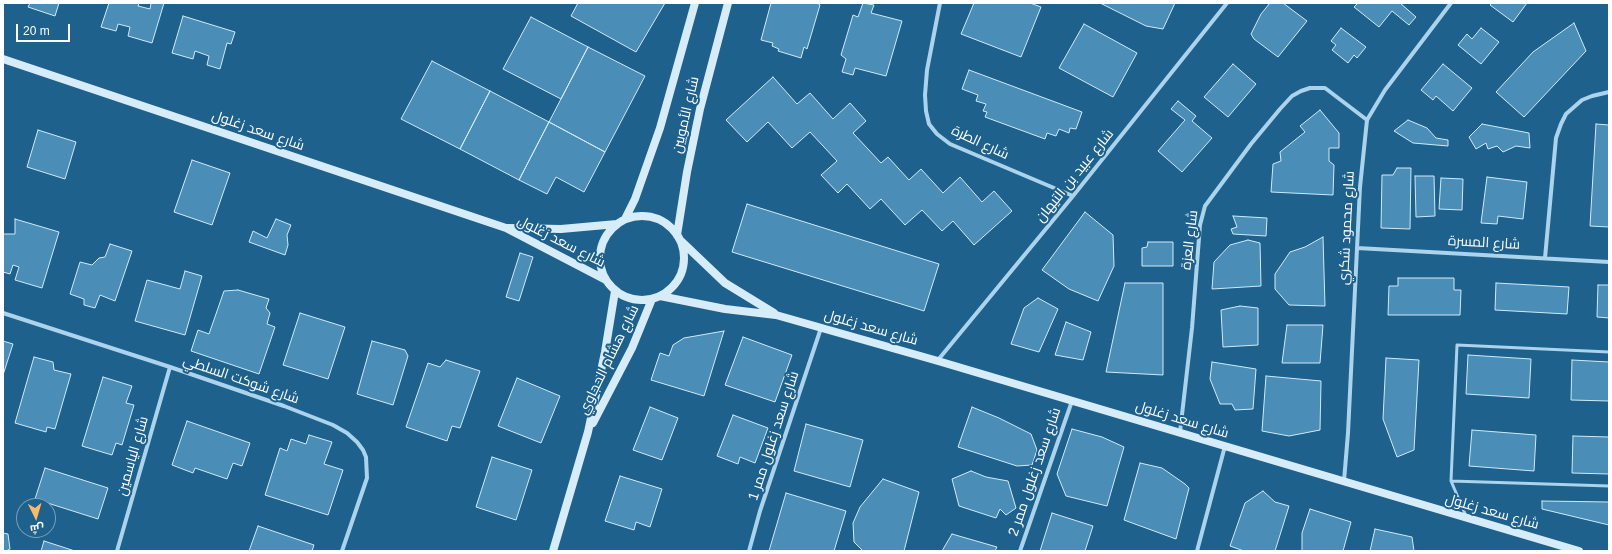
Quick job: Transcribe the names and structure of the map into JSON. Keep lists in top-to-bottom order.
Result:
{
  "streets": {
    "street": [
      "شارع الأمويين",
      "شارع سعد زغلول",
      "شارع الطرة",
      "شارع عبيد بن التيهان",
      "شارع محمود شكري",
      "شارع العزة",
      "شارع المسرة",
      "شارع هشام الحجاوي",
      "شارع شوكت السلطي",
      "شارع سعد زغلول ممر 1",
      "شارع الياسمين",
      "شارع سعد زغلول ممر 2"
    ]
  },
  "crossings": [
    ["شارع الأمويين", "شارع سعد زغلول"],
    ["شارع الأمويين", "شارع هشام الحجاوي"],
    ["شارع سعد زغلول", "شارع عبيد بن التيهان"],
    ["شارع سعد زغلول", "شارع محمود شكري"],
    ["شارع سعد زغلول", "شارع العزة"],
    ["شارع سعد زغلول", "شارع هشام الحجاوي"],
    ["شارع سعد زغلول", "شارع سعد زغلول ممر 1"],
    ["شارع سعد زغلول", "شارع سعد زغلول ممر 2"],
    ["شارع الطرة", "شارع عبيد بن التيهان"],
    ["شارع محمود شكري", "شارع العزة"],
    ["شارع محمود شكري", "شارع المسرة"],
    ["شارع شوكت السلطي", "شارع الياسمين"]
  ],
  "scale_bar": "20 m",
  "north": "bottom"
}
